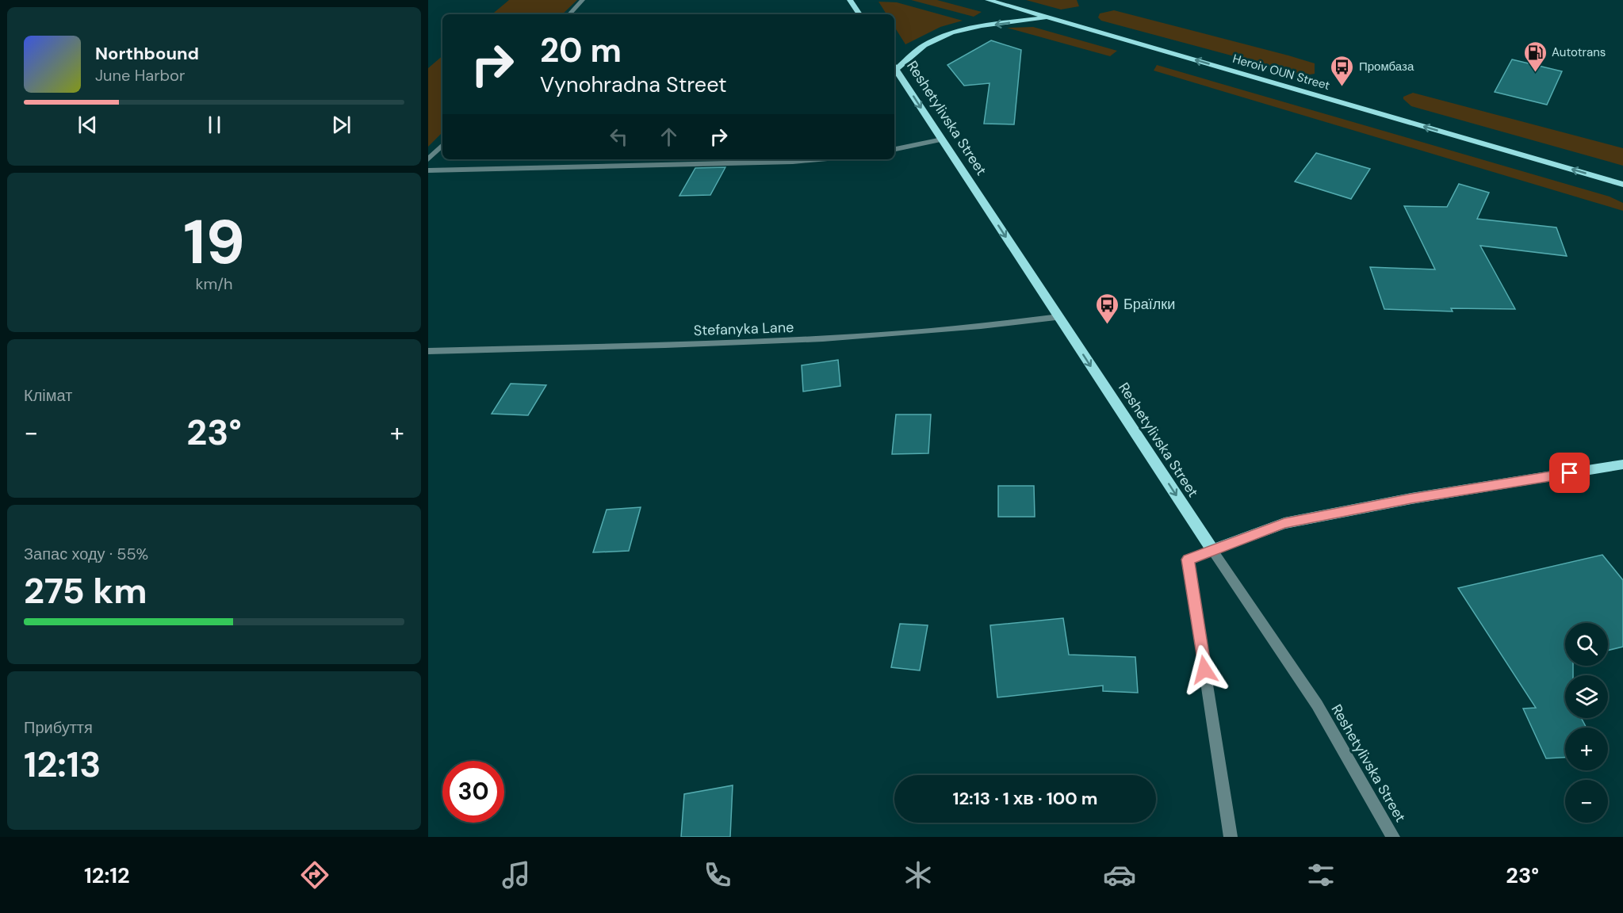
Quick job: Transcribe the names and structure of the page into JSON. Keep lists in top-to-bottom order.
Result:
{
  "streets": {
    "main road": ["Heroiv OUN Street", "Reshetylivska Street"],
    "street": ["Stefanyka Lane"]
  },
  "crossings": [
    ["Reshetylivska Street", "Stefanyka Lane"]
  ],
  "one_way": ["Heroiv OUN Street", "Reshetylivska Street"],
  "places": {
    "fuel station": ["Autotrans"],
    "bus stop": ["Промбаза", "Браїлки"]
  },
  "page": {
    "turn": ["20 m", "Vynohradna Street"],
    "song": ["Northbound", "June Harbor"],
    "tile": [
      ["19", "km/h"],
      "Клімат",
      ["Запас ходу · 55%", "275 km"],
      ["Прибуття", "12:13"]
    ],
    "heat": ["−", "23°", "+"],
    "map_buttons": ["+", "−"],
    "limit": "30",
    "trip": "12:13 · 1 хв · 100 m",
    "tabs": ["12:12", "23°"]
  }
}
